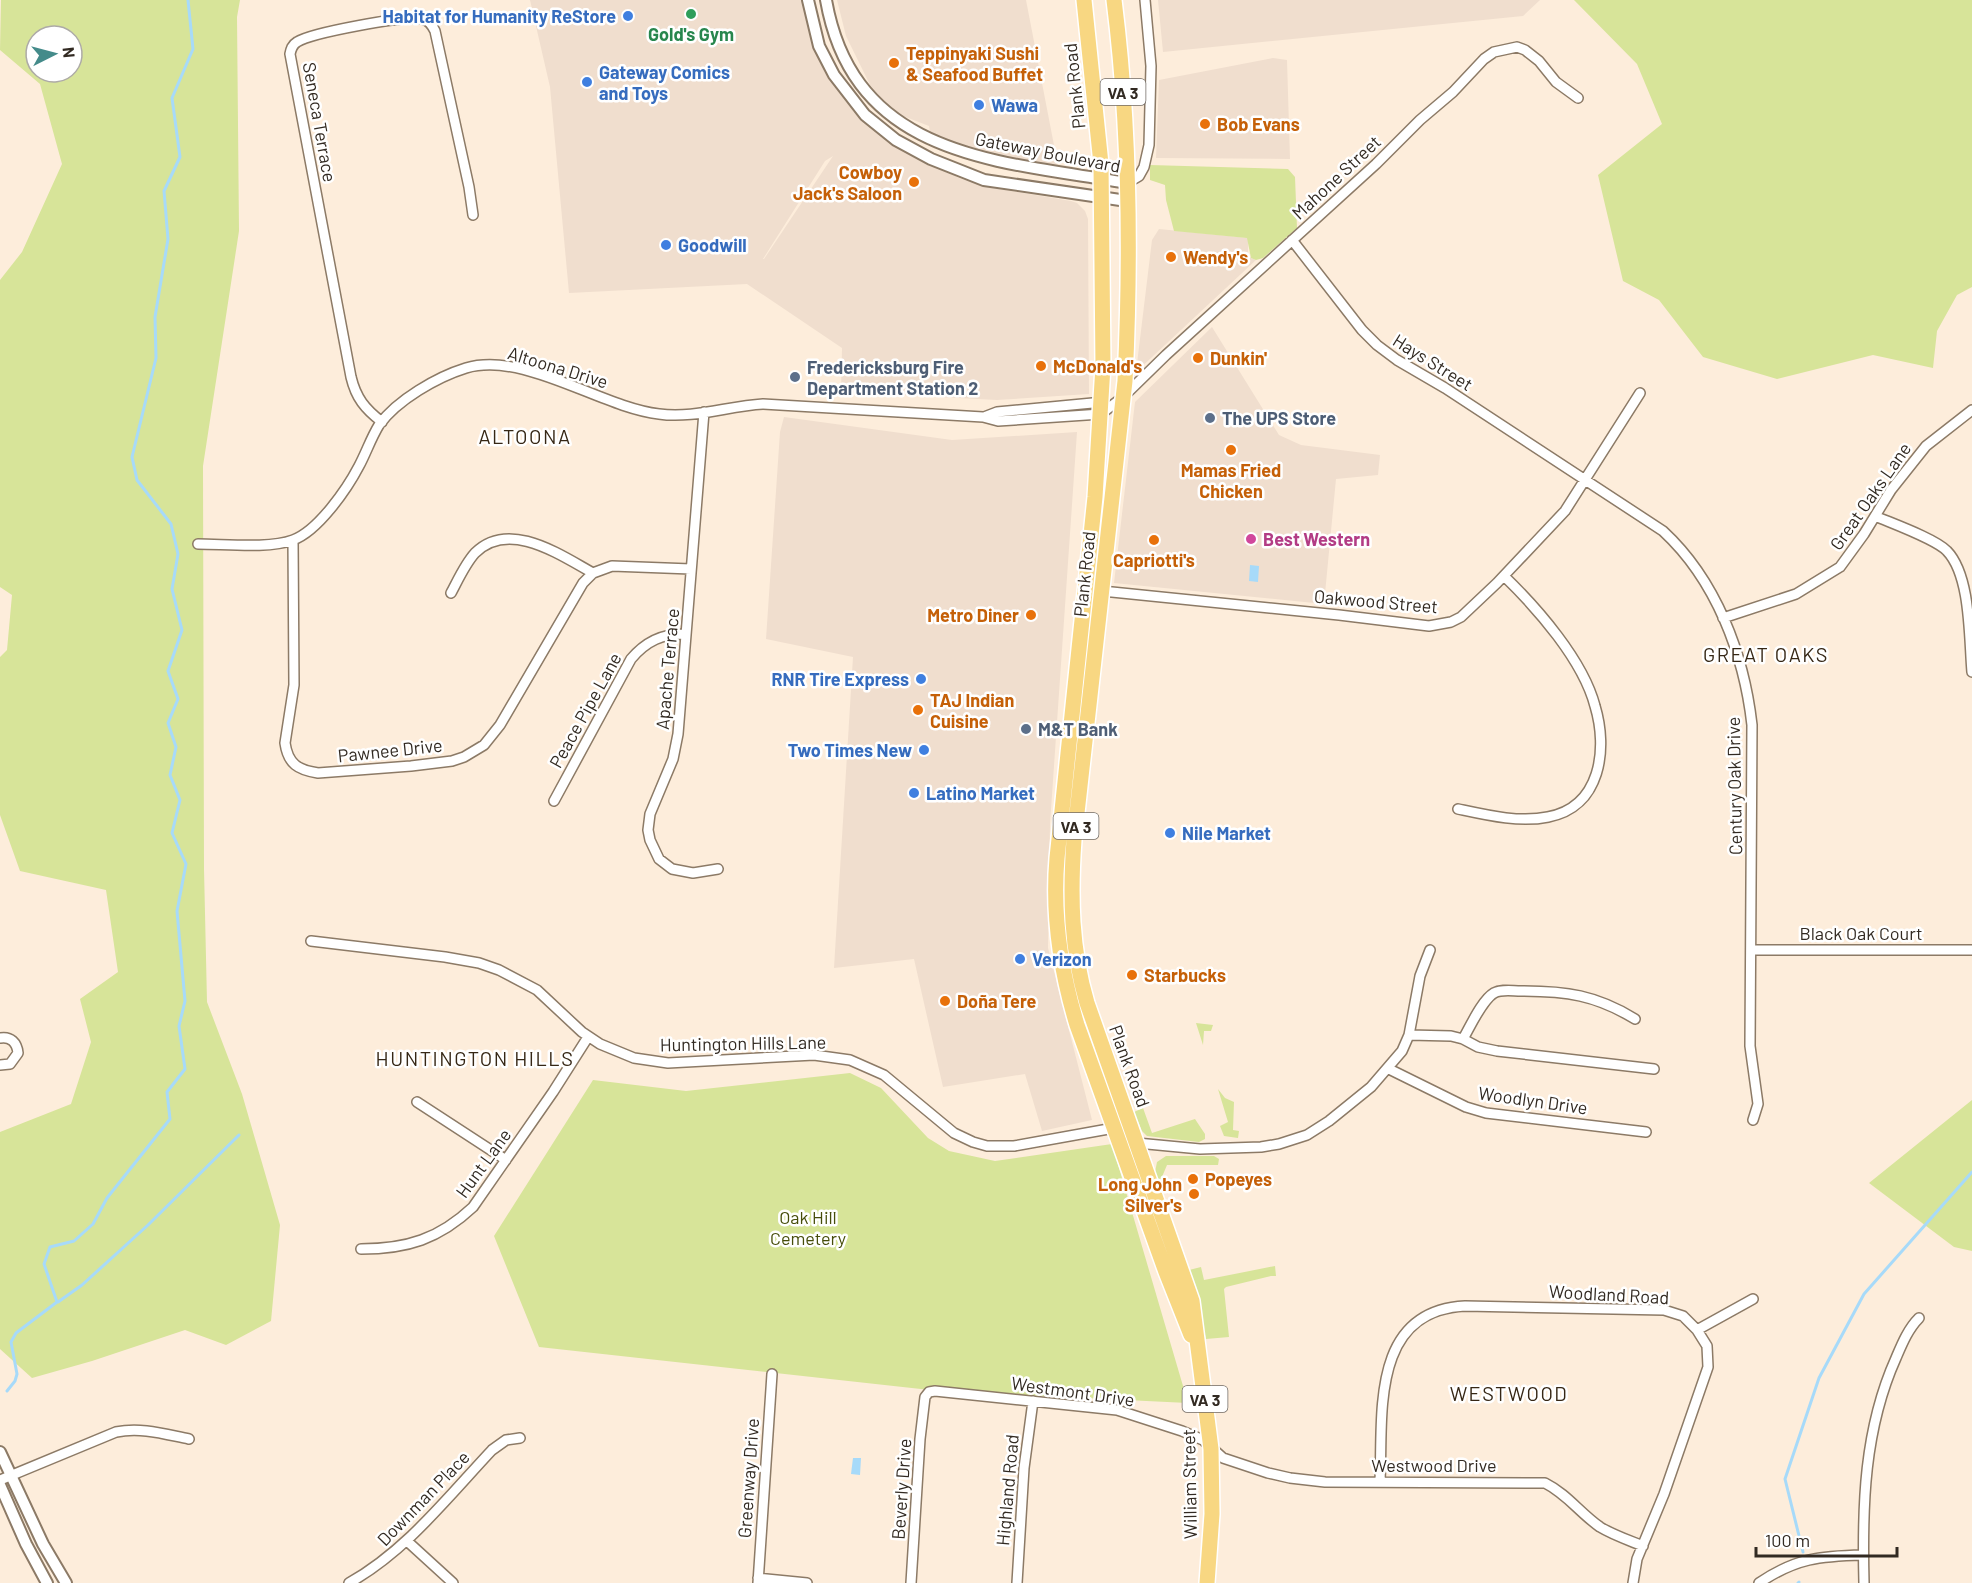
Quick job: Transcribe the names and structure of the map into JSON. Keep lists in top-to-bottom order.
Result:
{
  "streets": {
    "highway": ["Plank Road", "VA 3", "William Street"],
    "street": [
      "Seneca Terrace",
      "Gateway Boulevard",
      "Mahone Street",
      "Hays Street",
      "Altoona Drive",
      "Great Oaks Lane",
      "Oakwood Street",
      "Apache Terrace",
      "Peace Pipe Lane",
      "Pawnee Drive",
      "Century Oak Drive",
      "Black Oak Court",
      "Huntington Hills Lane",
      "Woodlyn Drive",
      "Hunt Lane",
      "Woodland Road",
      "Westmont Drive",
      "Westwood Drive",
      "Greenway Drive",
      "Beverly Drive",
      "Highland Road",
      "Downman Place"
    ]
  },
  "crossings": [
    ["Plank Road", "Gateway Boulevard"],
    ["Plank Road", "Mahone Street"],
    ["Plank Road", "Altoona Drive"],
    ["Plank Road", "Oakwood Street"],
    ["Plank Road", "Huntington Hills Lane"],
    ["Plank Road", "William Street"],
    ["Seneca Terrace", "Altoona Drive"],
    ["Mahone Street", "Hays Street"],
    ["Hays Street", "Oakwood Street"],
    ["Hays Street", "Century Oak Drive"],
    ["Altoona Drive", "Apache Terrace"],
    ["Altoona Drive", "Pawnee Drive"],
    ["Great Oaks Lane", "Century Oak Drive"],
    ["Oakwood Street", "Century Oak Drive"],
    ["Apache Terrace", "Peace Pipe Lane"],
    ["Century Oak Drive", "Black Oak Court"],
    ["Huntington Hills Lane", "Hunt Lane"],
    ["Huntington Hills Lane", "William Street"],
    ["Woodland Road", "Westwood Drive"],
    ["Westmont Drive", "Westwood Drive"],
    ["Westmont Drive", "William Street"],
    ["Westmont Drive", "Beverly Drive"],
    ["Westmont Drive", "Highland Road"],
    ["Westwood Drive", "William Street"]
  ],
  "districts": [
    "ALTOONA",
    "GREAT OAKS",
    "HUNTINGTON HILLS",
    "WESTWOOD"
  ],
  "parks": ["Oak Hill Cemetery"],
  "places": [
    "Gold's Gym",
    "Habitat for Humanity ReStore",
    "Teppinyaki Sushi & Seafood Buffet",
    "Gateway Comics and Toys",
    "Wawa",
    "Bob Evans",
    "Cowboy Jack's Saloon",
    "Goodwill",
    "Wendy's",
    "Dunkin'",
    "McDonald's",
    "Fredericksburg Fire Department Station 2",
    "The UPS Store",
    "Mamas Fried Chicken",
    "Best Western",
    "Capriotti's",
    "Metro Diner",
    "RNR Tire Express",
    "TAJ Indian Cuisine",
    "M&T Bank",
    "Two Times New",
    "Latino Market",
    "Nile Market",
    "Verizon",
    "Starbucks",
    "Doña Tere",
    "Popeyes",
    "Long John Silver's"
  ],
  "scale_bar": "100 m",
  "north": "right"
}
